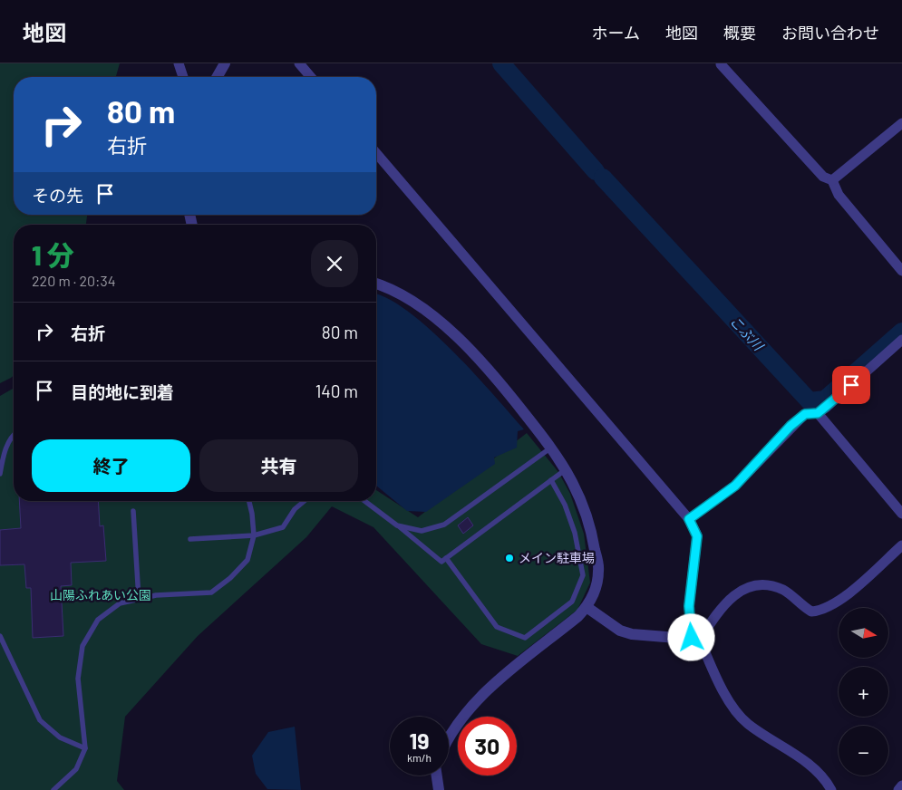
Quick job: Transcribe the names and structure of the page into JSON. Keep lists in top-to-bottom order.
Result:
{
  "water": ["こぶ川"],
  "parks": ["山陽ふれあい公園"],
  "places": ["メイン駐車場"],
  "north": "right",
  "page": {
    "header": "地図",
    "nav": [
      "ホーム",
      "地図",
      "概要",
      "お問い合わせ"
    ],
    "turn": ["80 m", "右折"],
    "then": "その先",
    "heading": ["1 分", "220 m · 20:34"],
    "list": [
      {
        "name": "右折",
        "value": "80 m"
      },
      {
        "name": "目的地に到着",
        "value": "140 m"
      }
    ],
    "buttons": ["終了", "共有"],
    "map_buttons": ["+", "−"],
    "speed": "19 km/h",
    "limit": "30"
  }
}
